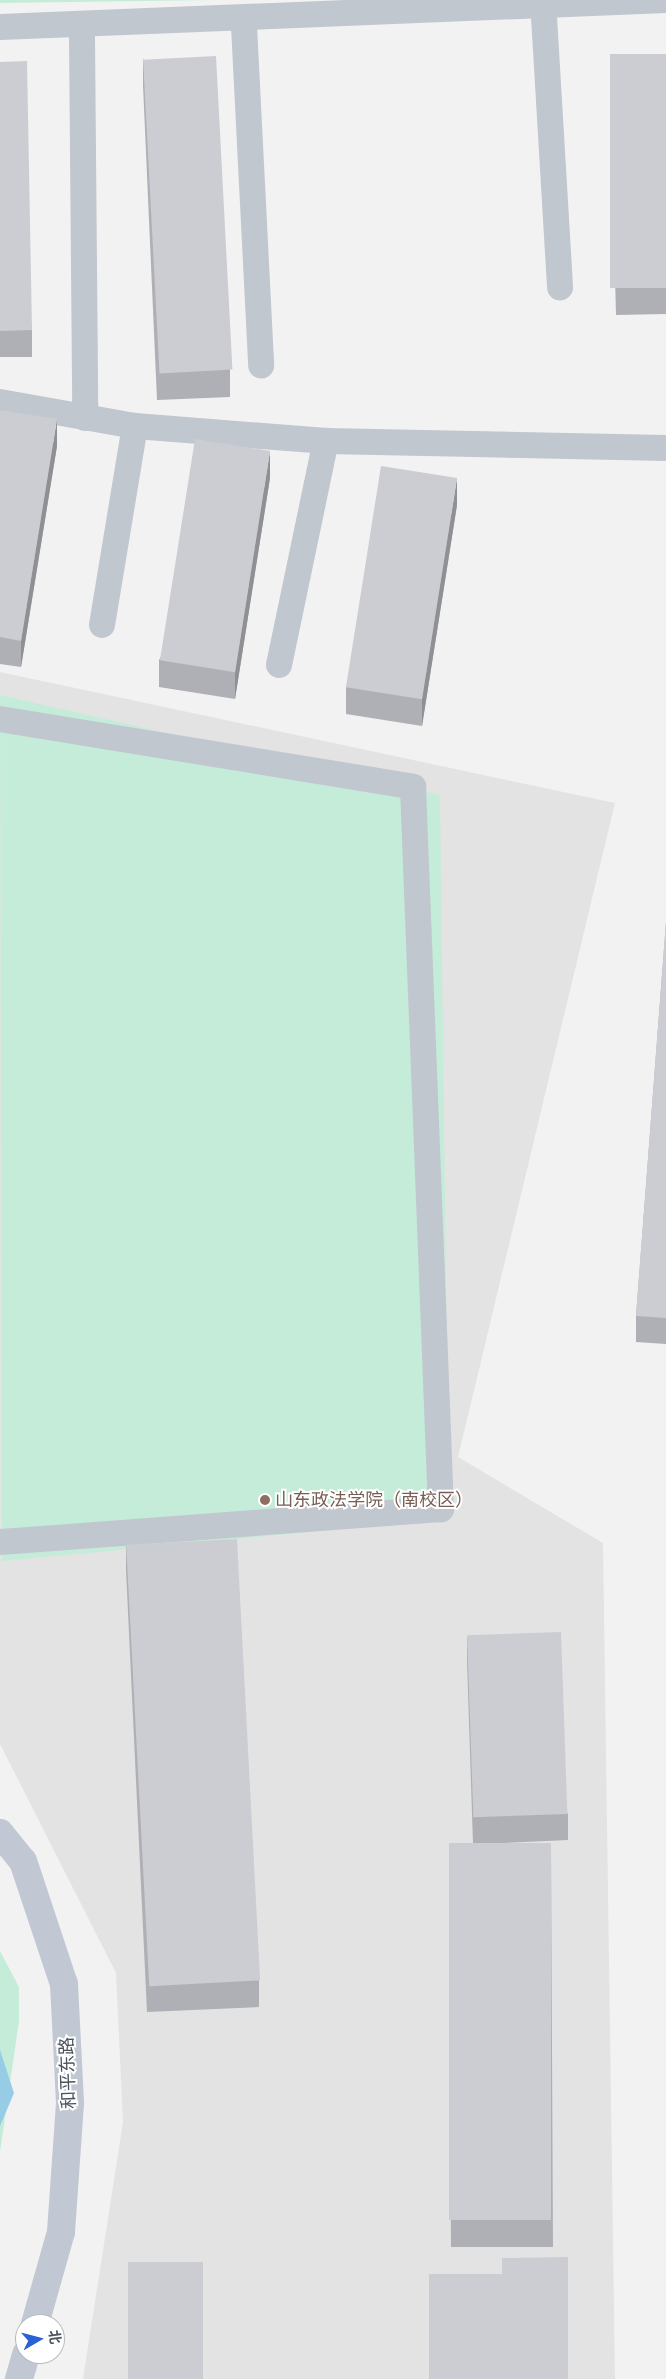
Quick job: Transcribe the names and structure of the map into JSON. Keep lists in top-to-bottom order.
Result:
{
  "streets": {
    "main road": ["和平东路"]
  },
  "places": ["山东政法学院（南校区）"],
  "north": "right"
}
